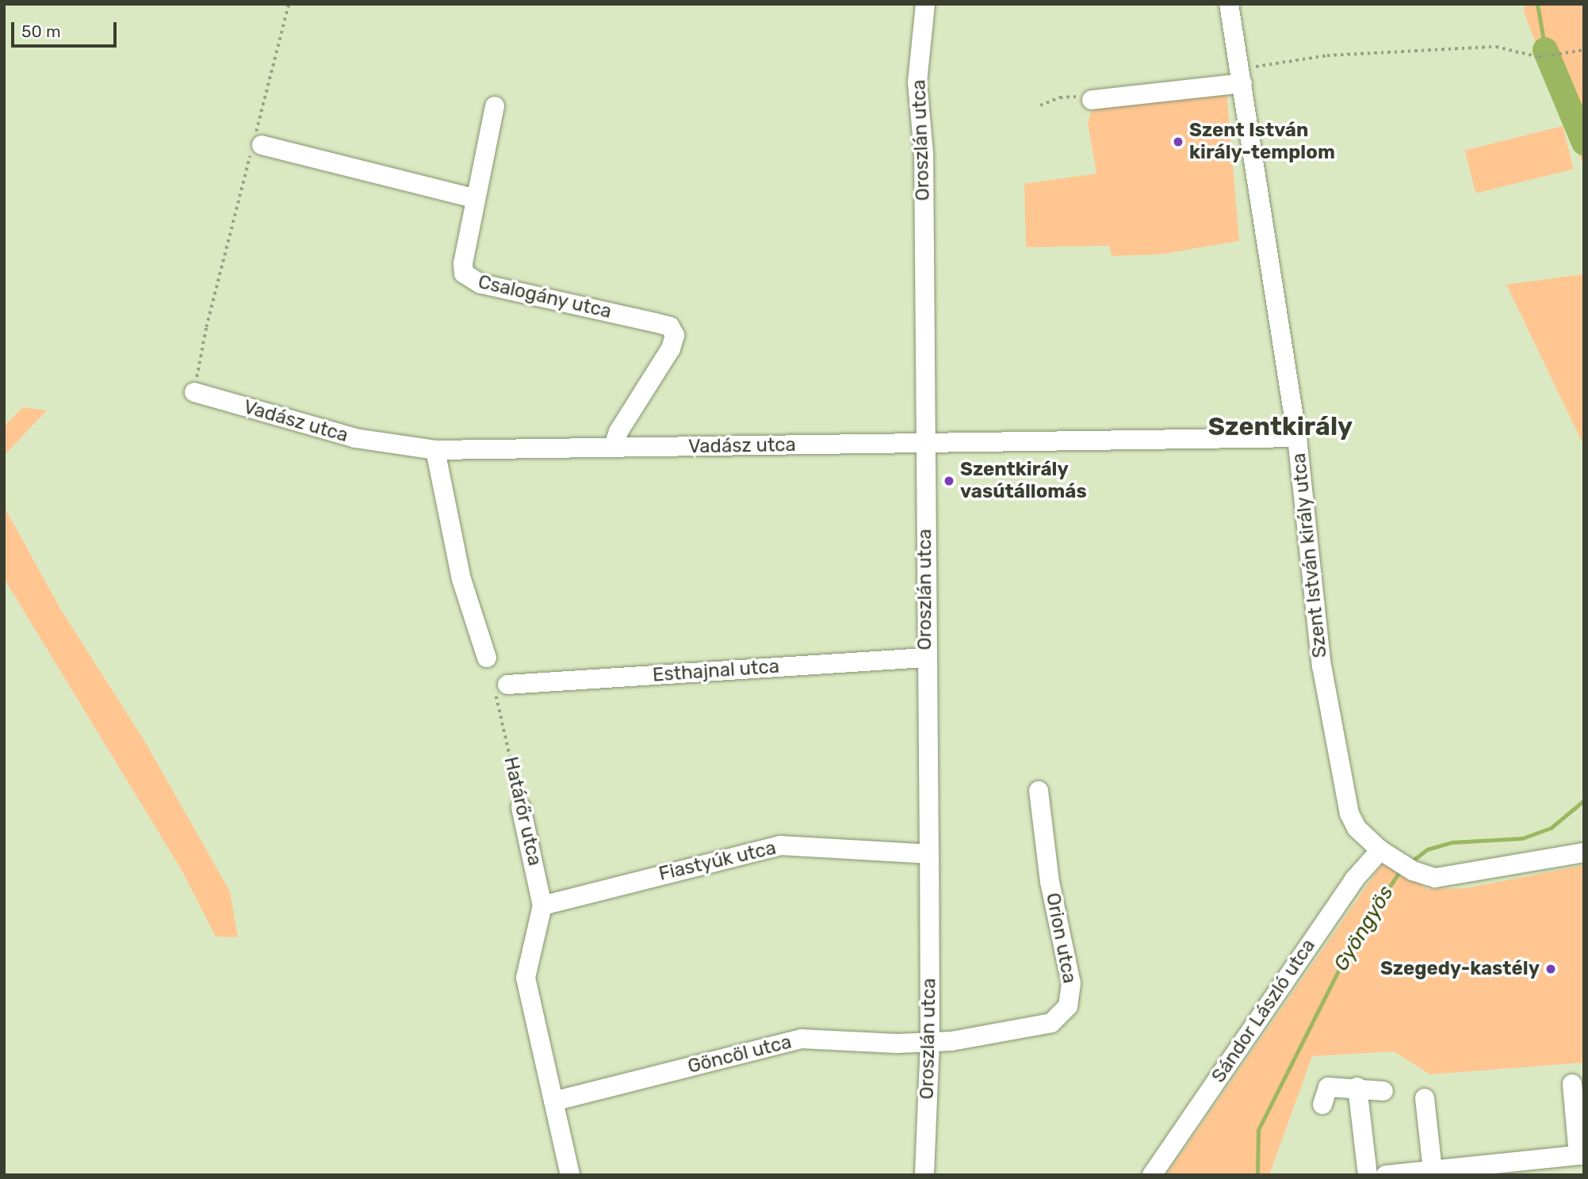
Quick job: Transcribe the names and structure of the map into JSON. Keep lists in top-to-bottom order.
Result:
{
  "streets": {
    "street": [
      "Oroszlán utca",
      "Csalogány utca",
      "Vadász utca",
      "Szent István király utca",
      "Esthajnal utca",
      "Határőr utca",
      "Fiastyúk utca",
      "Orion utca",
      "Sándor László utca",
      "Göncöl utca"
    ]
  },
  "crossings": [
    ["Oroszlán utca", "Vadász utca"],
    ["Oroszlán utca", "Esthajnal utca"],
    ["Oroszlán utca", "Fiastyúk utca"],
    ["Oroszlán utca", "Orion utca"],
    ["Oroszlán utca", "Göncöl utca"],
    ["Csalogány utca", "Vadász utca"],
    ["Vadász utca", "Szent István király utca"],
    ["Szent István király utca", "Sándor László utca"],
    ["Esthajnal utca", "Határőr utca"],
    ["Határőr utca", "Fiastyúk utca"],
    ["Határőr utca", "Göncöl utca"],
    ["Orion utca", "Göncöl utca"]
  ],
  "districts": ["Szentkirály"],
  "water": ["Gyöngyös"],
  "places": ["Szent István király-templom", "Szentkirály vasútállomás", "Szegedy-kastély"],
  "scale_bar": "50 m"
}
